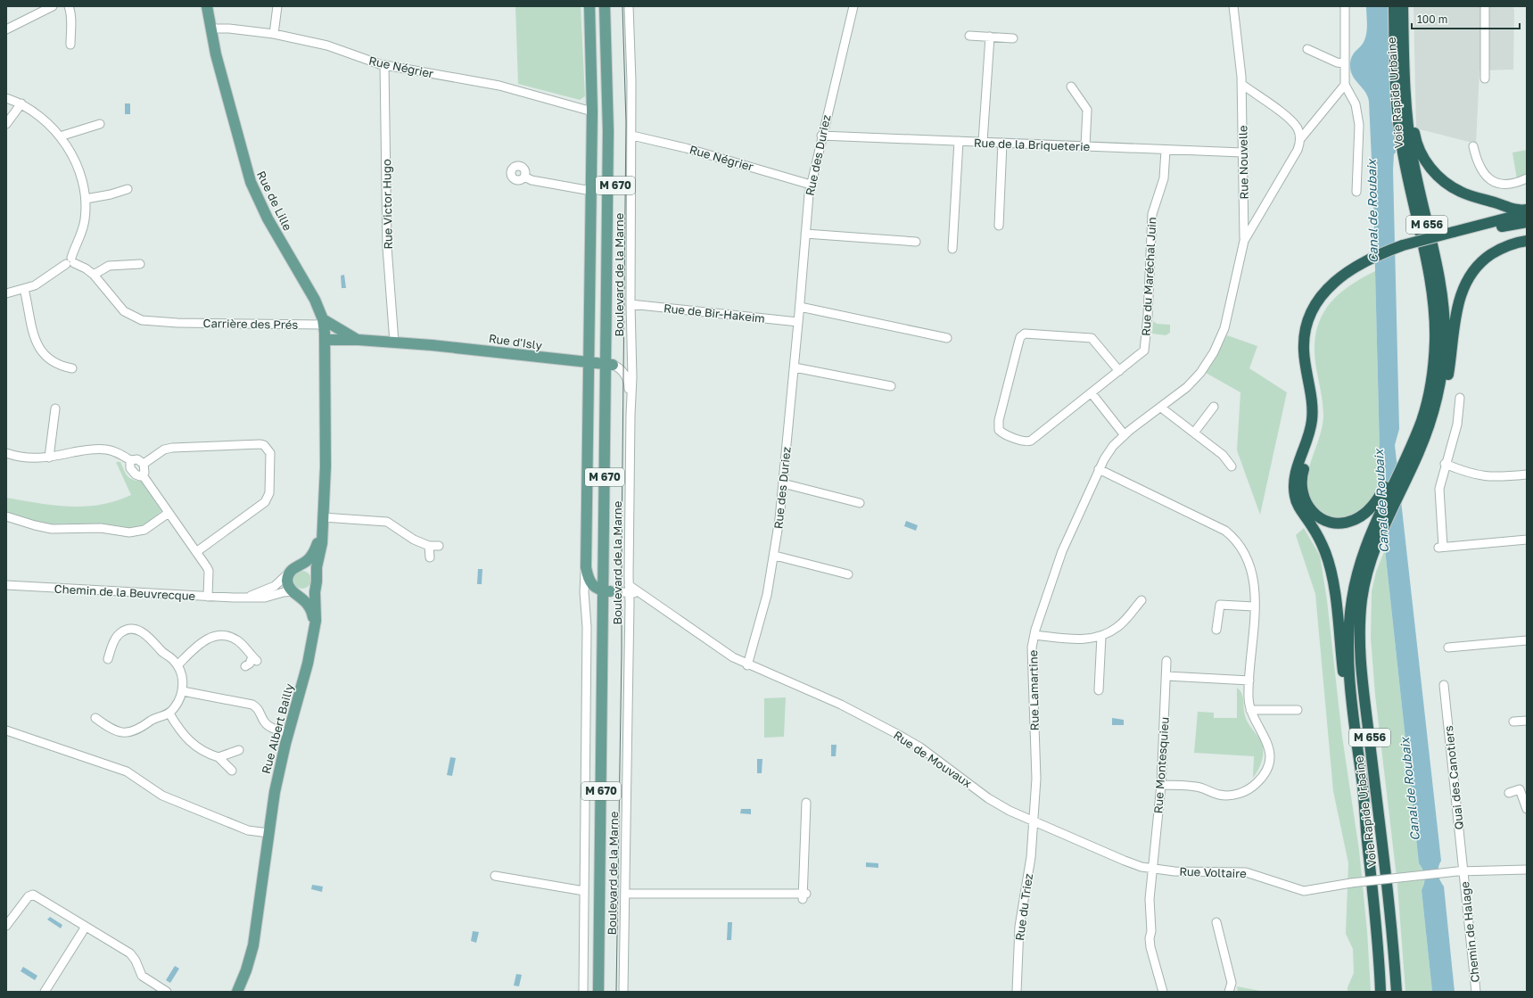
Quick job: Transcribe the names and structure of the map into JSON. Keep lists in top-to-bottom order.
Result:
{
  "streets": {
    "highway": ["Voie Rapide Urbaine", "M 656"],
    "main road": [
      "M 670",
      "Rue de Lille",
      "Boulevard de la Marne",
      "Rue d'Isly",
      "Rue Albert Bailly"
    ],
    "street": [
      "Rue Négrier",
      "Rue de la Briqueterie",
      "Rue des Duriez",
      "Rue Nouvelle",
      "Rue Victor Hugo",
      "Rue du Maréchal Juin",
      "Rue de Bir-Hakeim",
      "Carrière des Prés",
      "Chemin de la Beuvrecque",
      "Rue Lamartine",
      "Rue de Mouvaux",
      "Rue Montesquieu",
      "Quai des Canotiers",
      "Rue Voltaire",
      "Rue du Triez",
      "Chemin de Halage"
    ]
  },
  "crossings": [
    ["Rue Négrier", "Rue des Duriez"],
    ["Rue Négrier", "Rue de Lille"],
    ["Rue Négrier", "Rue Victor Hugo"],
    ["Rue Négrier", "Boulevard de la Marne"],
    ["Rue de la Briqueterie", "Rue des Duriez"],
    ["Rue de la Briqueterie", "Rue Nouvelle"],
    ["Rue de la Briqueterie", "Rue du Maréchal Juin"],
    ["Rue des Duriez", "Rue de Bir-Hakeim"],
    ["Rue des Duriez", "Rue de Mouvaux"],
    ["Rue Nouvelle", "Rue Lamartine"],
    ["Rue de Lille", "Carrière des Prés"],
    ["Rue de Lille", "Rue d'Isly"],
    ["Rue Victor Hugo", "Rue d'Isly"],
    ["Boulevard de la Marne", "Rue de Bir-Hakeim"],
    ["Boulevard de la Marne", "Rue d'Isly"],
    ["Boulevard de la Marne", "Rue de Mouvaux"],
    ["Carrière des Prés", "Rue d'Isly"],
    ["Rue Lamartine", "Rue de Mouvaux"],
    ["Rue Lamartine", "Rue Voltaire"],
    ["Rue Lamartine", "Rue du Triez"],
    ["Rue de Mouvaux", "Rue Voltaire"],
    ["Rue de Mouvaux", "Rue du Triez"],
    ["Rue Montesquieu", "Rue Voltaire"],
    ["Quai des Canotiers", "Rue Voltaire"],
    ["Quai des Canotiers", "Chemin de Halage"],
    ["Rue Voltaire", "Rue du Triez"],
    ["Rue Voltaire", "Chemin de Halage"]
  ],
  "water": ["Canal de Roubaix"],
  "scale_bar": "100 m"
}
